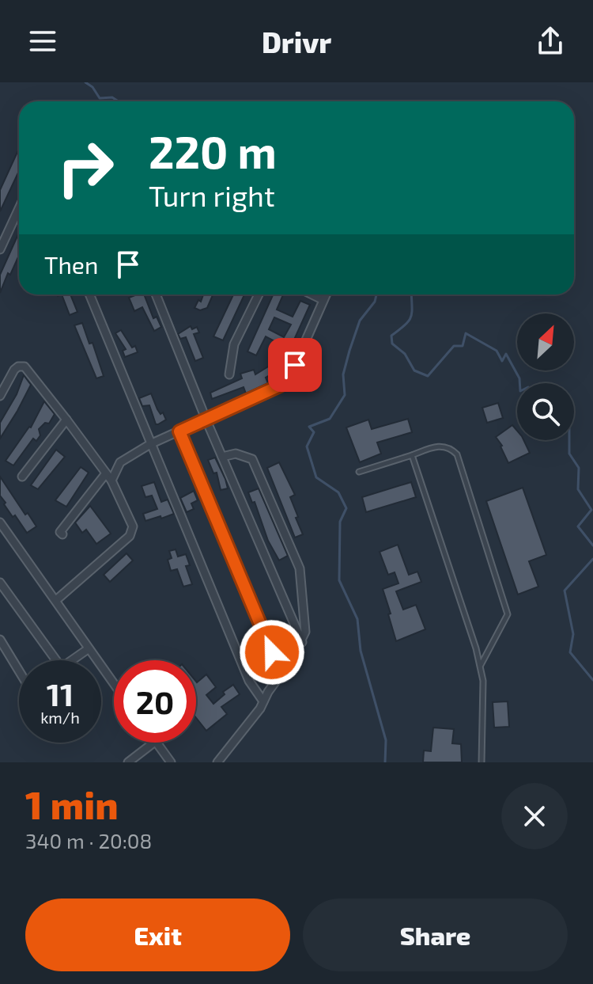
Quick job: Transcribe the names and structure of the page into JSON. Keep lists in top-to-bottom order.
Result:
{
  "north": "top right",
  "page": {
    "header": "Drivr",
    "turn": ["220 m", "Turn right"],
    "then": "Then",
    "speed": "11 km/h",
    "limit": "20",
    "heading": ["1 min", "340 m · 20:08"],
    "buttons": ["Exit", "Share"]
  }
}
